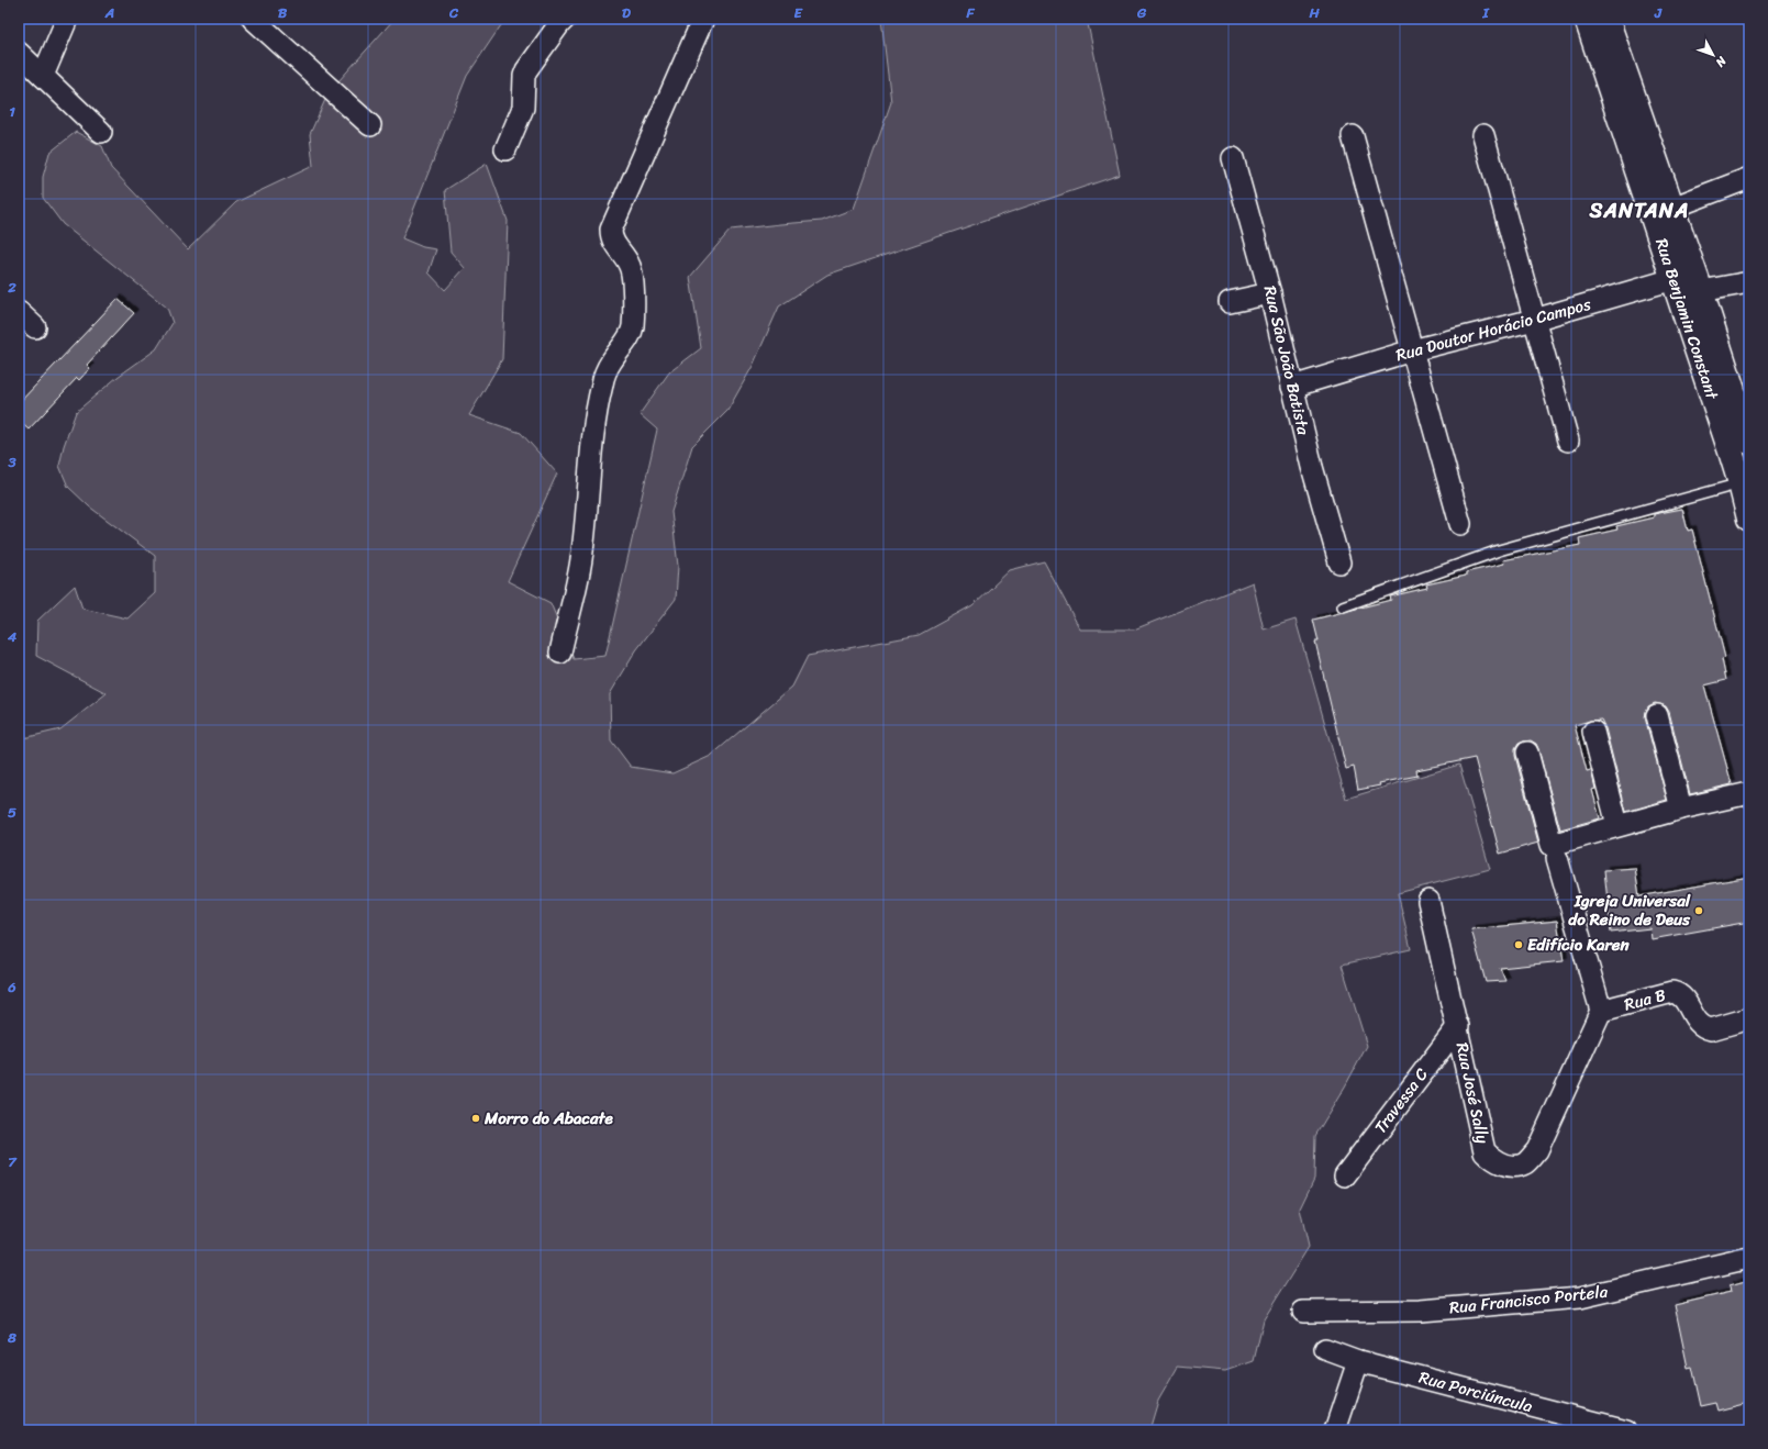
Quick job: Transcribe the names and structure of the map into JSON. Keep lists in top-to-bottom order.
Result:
{
  "streets": {
    "main road": ["Rua Benjamin Constant"],
    "street": [
      "Rua Doutor Horácio Campos",
      "Rua São João Batista",
      "Rua B",
      "Rua José Sally",
      "Travessa C",
      "Rua Francisco Portela",
      "Rua Porciúncula"
    ]
  },
  "crossings": [
    ["Rua Benjamin Constant", "Rua Doutor Horácio Campos"],
    ["Rua Doutor Horácio Campos", "Rua São João Batista"],
    ["Rua B", "Rua José Sally"],
    ["Rua José Sally", "Travessa C"]
  ],
  "districts": ["SANTANA"],
  "places": ["Igreja Universal do Reino de Deus", "Edifício Karen", "Morro do Abacate"],
  "north": "bottom right",
  "grid": {
    "columns": [
      "A",
      "B",
      "C",
      "D",
      "E",
      "F",
      "G",
      "H",
      "I",
      "J"
    ],
    "rows": [
      "1",
      "2",
      "3",
      "4",
      "5",
      "6",
      "7",
      "8"
    ]
  }
}
